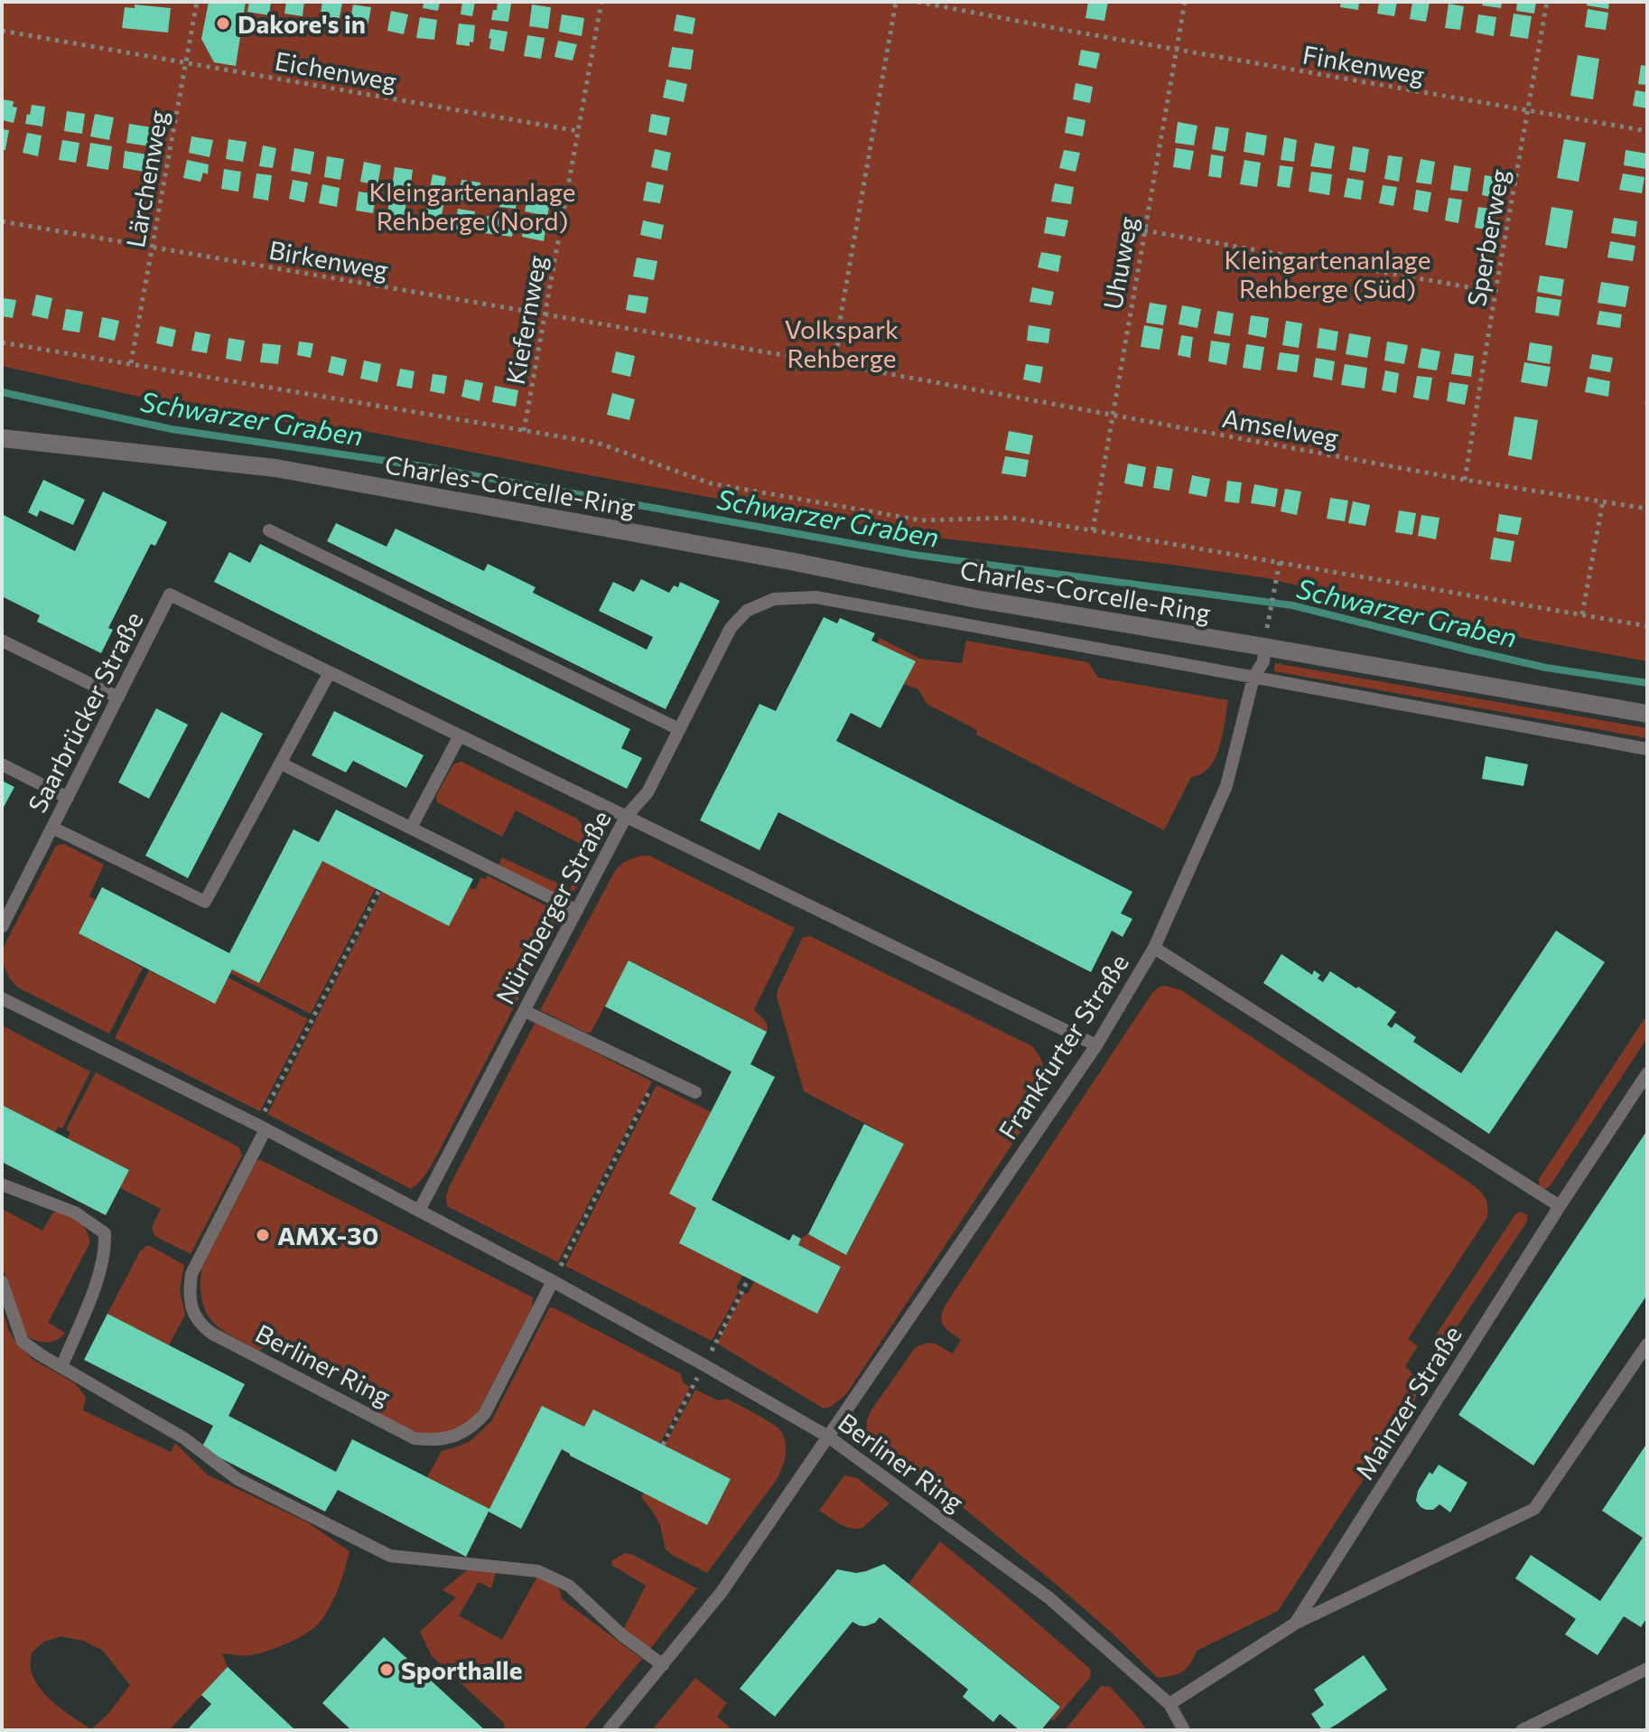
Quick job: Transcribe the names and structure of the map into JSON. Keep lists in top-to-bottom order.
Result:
{
  "streets": {
    "street": ["Charles-Corcelle-Ring"],
    "lane": [
      "Saarbrücker Straße",
      "Nürnberger Straße",
      "Frankfurter Straße",
      "Berliner Ring",
      "Mainzer Straße"
    ],
    "path": [
      "Finkenweg",
      "Eichenweg",
      "Lärchenweg",
      "Sperberweg",
      "Birkenweg",
      "Uhuweg",
      "Kiefernweg",
      "Amselweg"
    ]
  },
  "crossings": [
    ["Finkenweg", "Sperberweg"],
    ["Finkenweg", "Uhuweg"],
    ["Eichenweg", "Lärchenweg"],
    ["Eichenweg", "Kiefernweg"],
    ["Lärchenweg", "Birkenweg"],
    ["Sperberweg", "Amselweg"],
    ["Birkenweg", "Kiefernweg"],
    ["Birkenweg", "Amselweg"],
    ["Uhuweg", "Amselweg"],
    ["Charles-Corcelle-Ring", "Frankfurter Straße"],
    ["Nürnberger Straße", "Frankfurter Straße"],
    ["Nürnberger Straße", "Berliner Ring"],
    ["Frankfurter Straße", "Berliner Ring"],
    ["Berliner Ring", "Mainzer Straße"]
  ],
  "water": ["Schwarzer Graben"],
  "parks": ["Kleingartenanlage Rehberge (Nord)", "Kleingartenanlage Rehberge (Süd)", "Volkspark Rehberge"],
  "places": ["Dakore's in", "AMX-30", "Sporthalle"]
}
